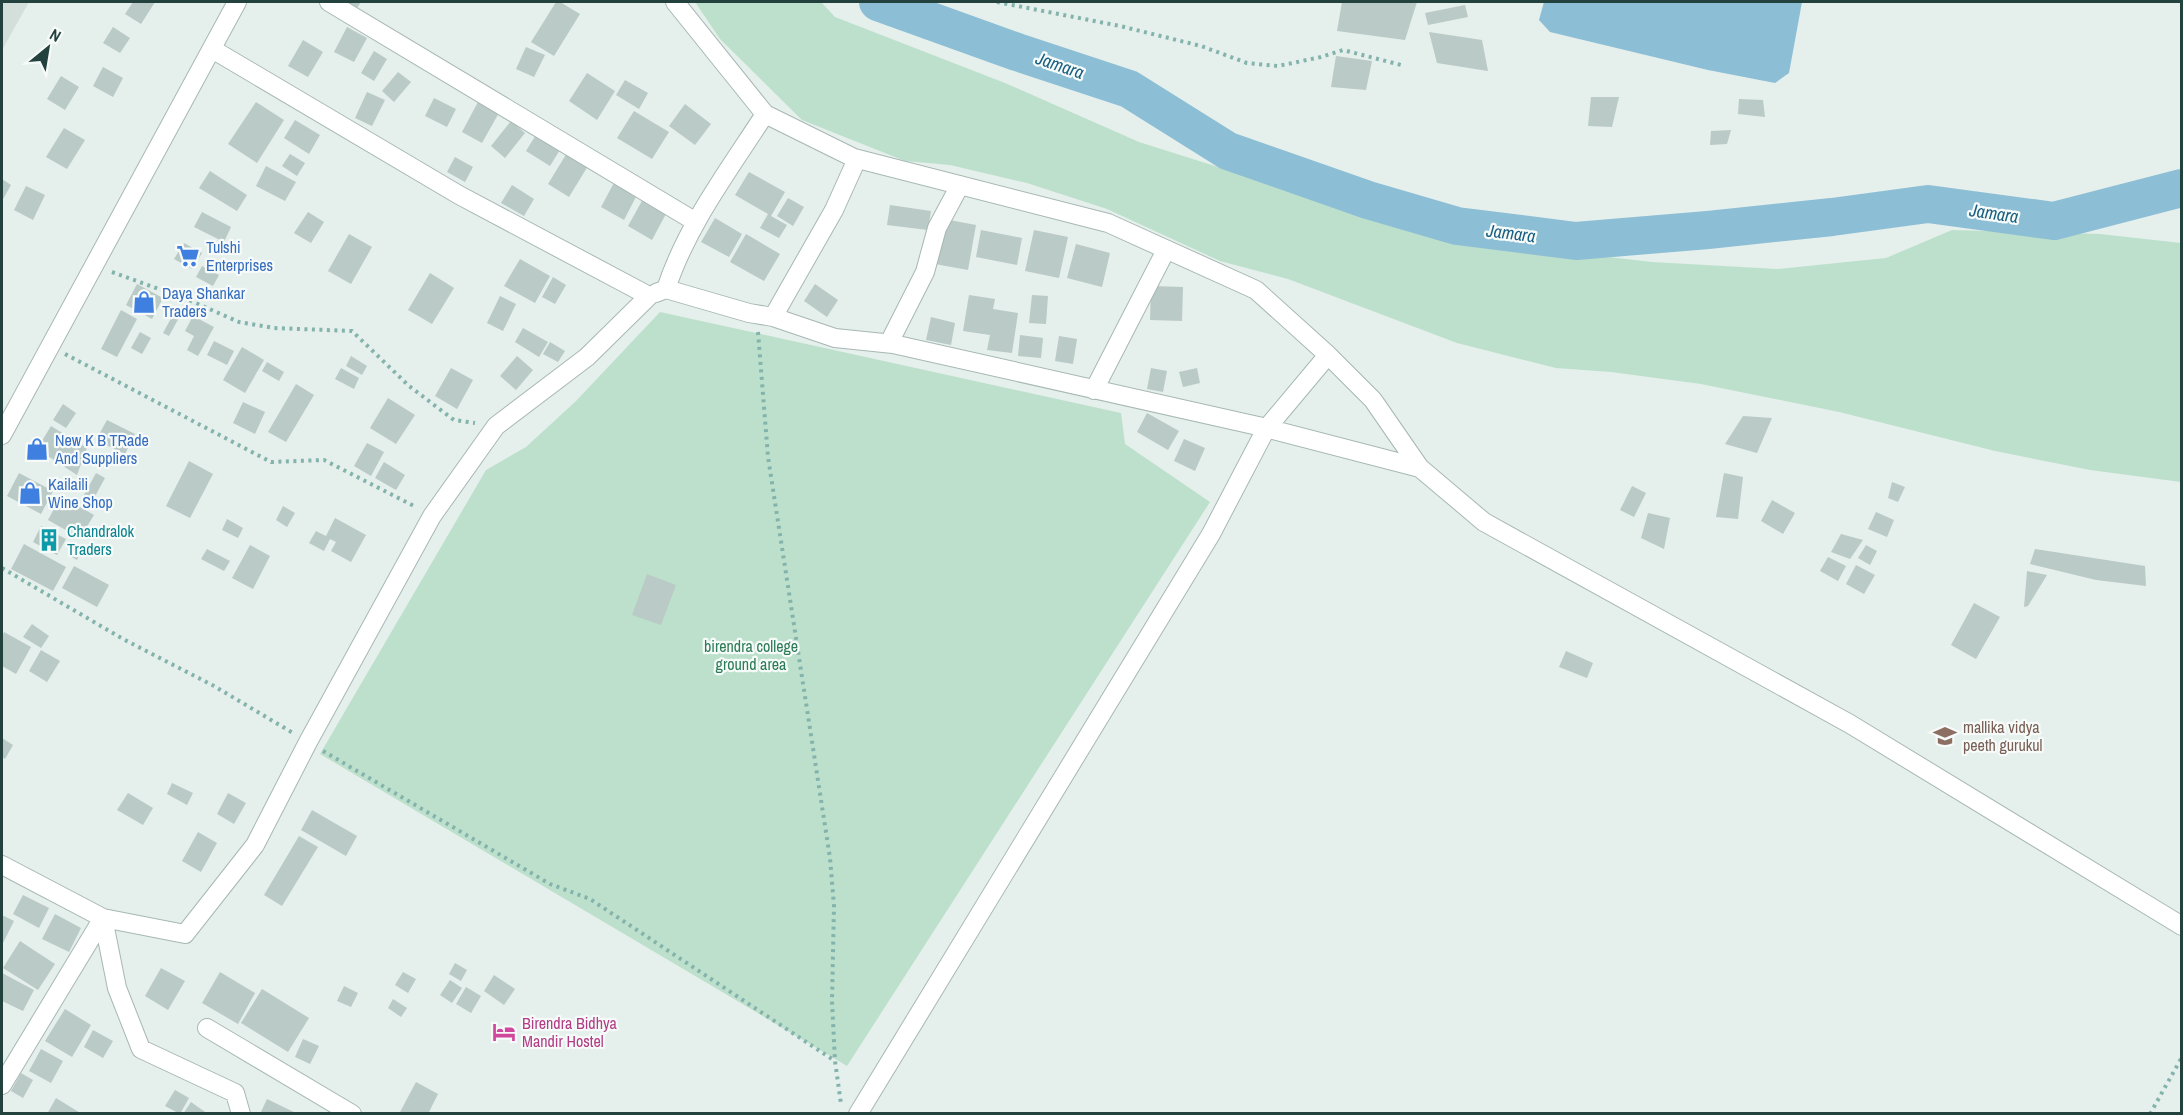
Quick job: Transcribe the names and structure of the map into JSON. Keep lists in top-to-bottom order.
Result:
{
  "water": ["Jamara"],
  "parks": ["birendra college ground area"],
  "places": {
    "supermarket": ["Tulshi Enterprises"],
    "shop": ["Daya Shankar Traders", "New K B TRade And Suppliers", "Kailaili Wine Shop"],
    "building": ["Chandralok Traders"],
    "school or university": ["mallika vidya peeth gurukul"],
    "hotel": ["Birendra Bidhya Mandir Hostel"]
  },
  "north": "top right"
}
